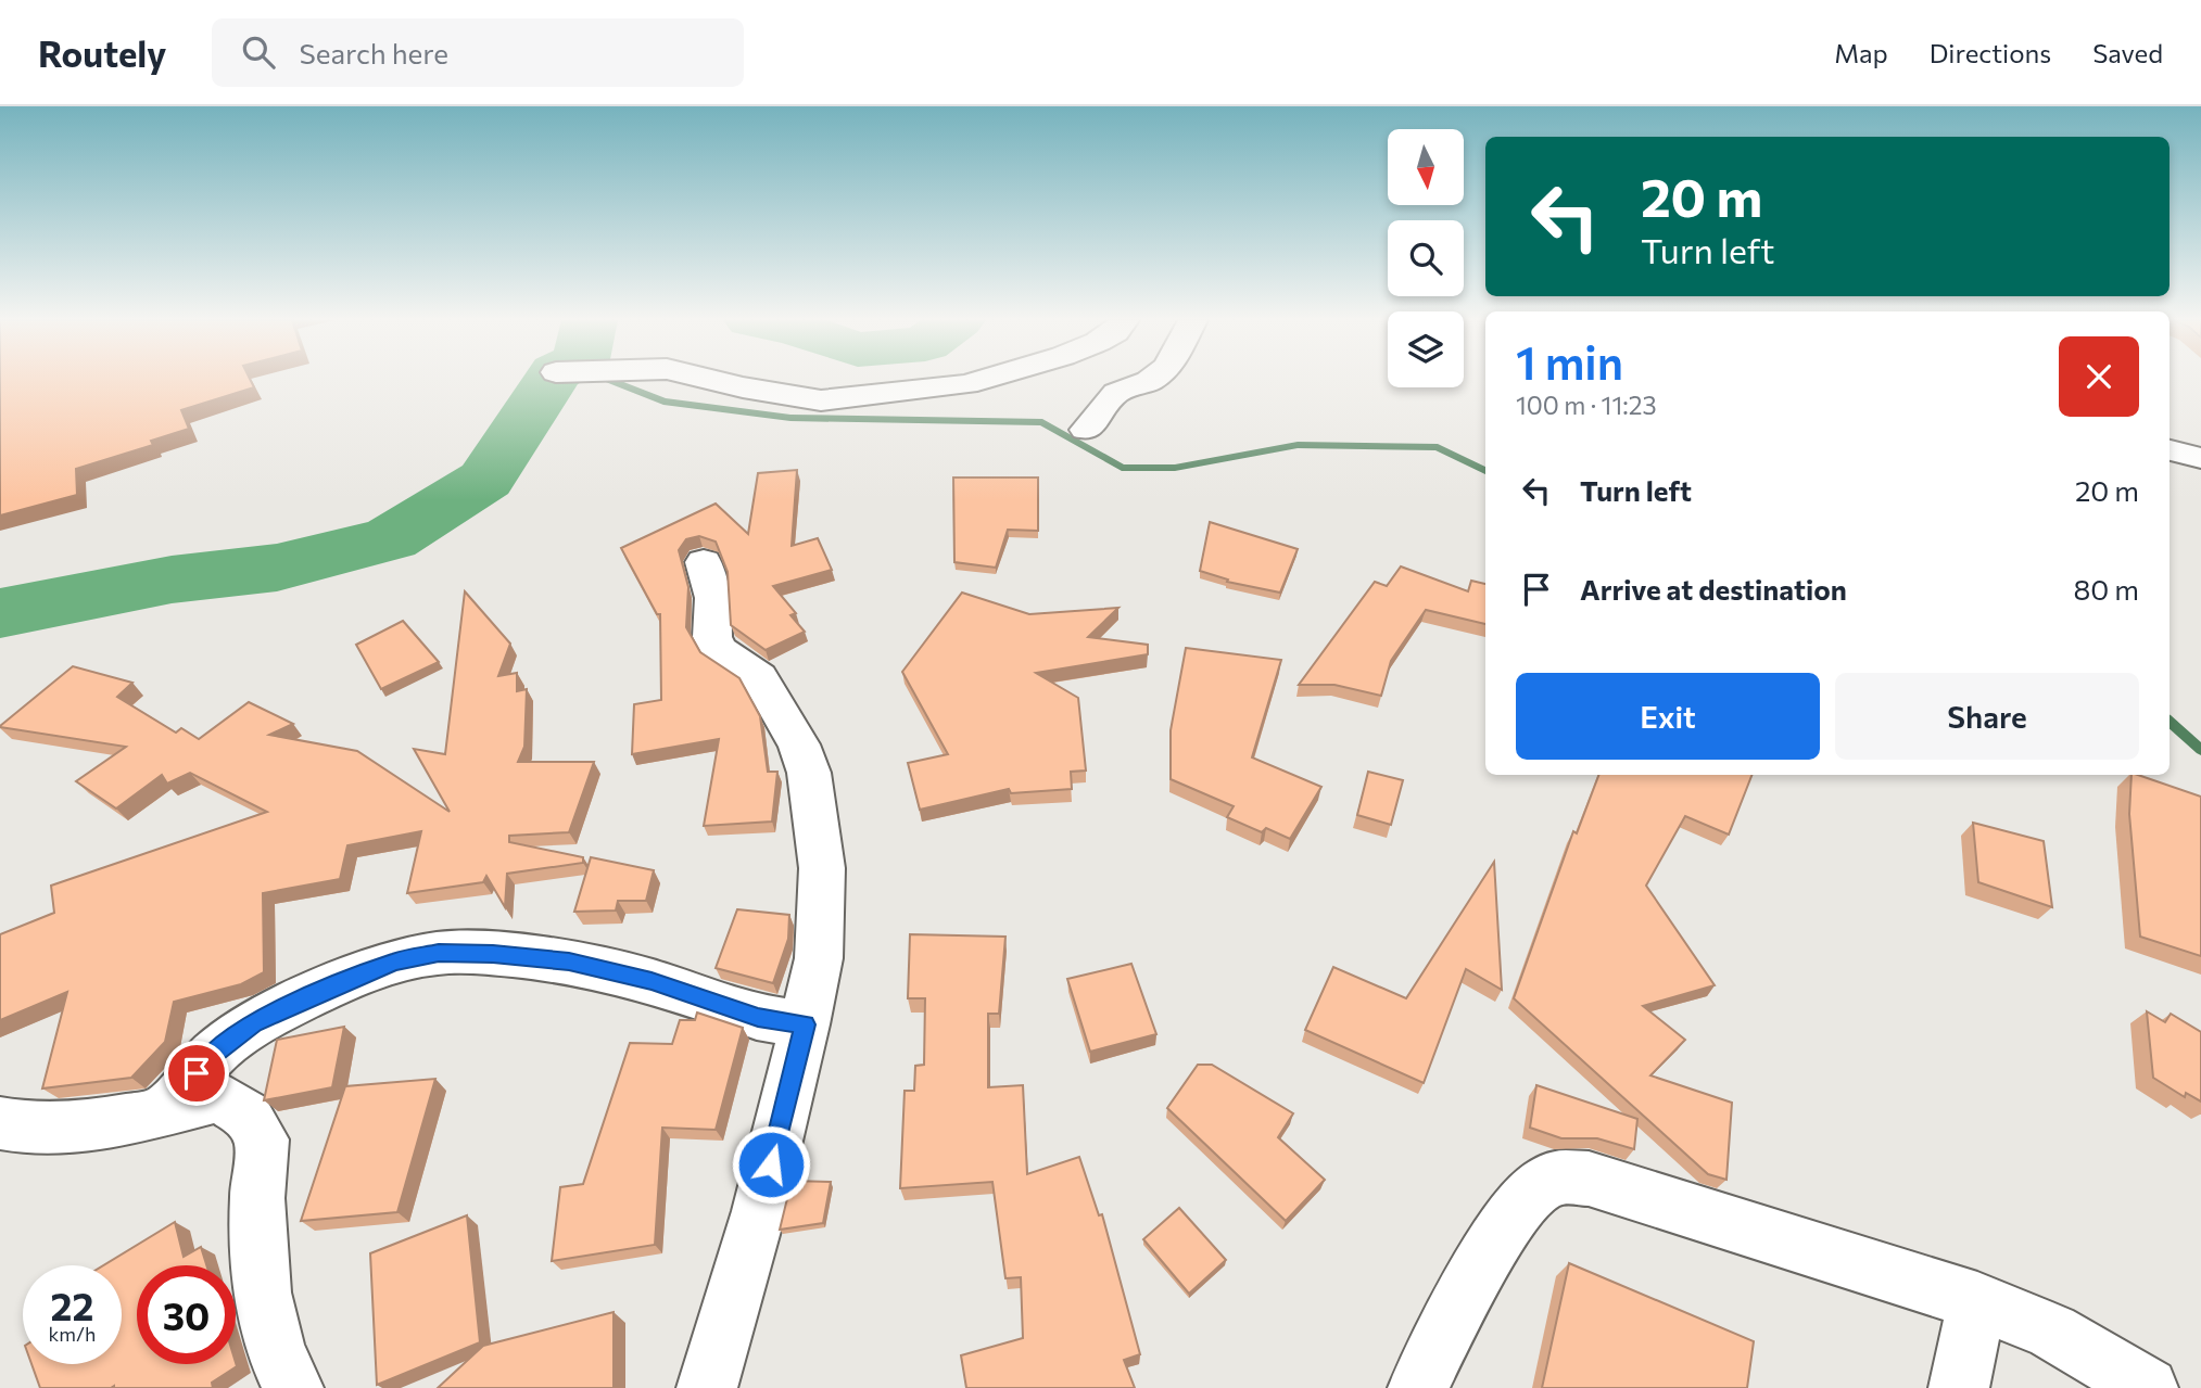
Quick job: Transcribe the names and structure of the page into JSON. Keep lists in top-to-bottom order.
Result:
{
  "north": "bottom",
  "page": {
    "header": "Routely",
    "search": "Search here",
    "nav": ["Map", "Directions", "Saved"],
    "turn": ["20 m", "Turn left"],
    "heading": ["1 min", "100 m · 11:23"],
    "list": [
      {
        "name": "Turn left",
        "value": "20 m"
      },
      {
        "name": "Arrive at destination",
        "value": "80 m"
      }
    ],
    "buttons": ["Exit", "Share"],
    "speed": "22 km/h",
    "limit": "30"
  }
}
